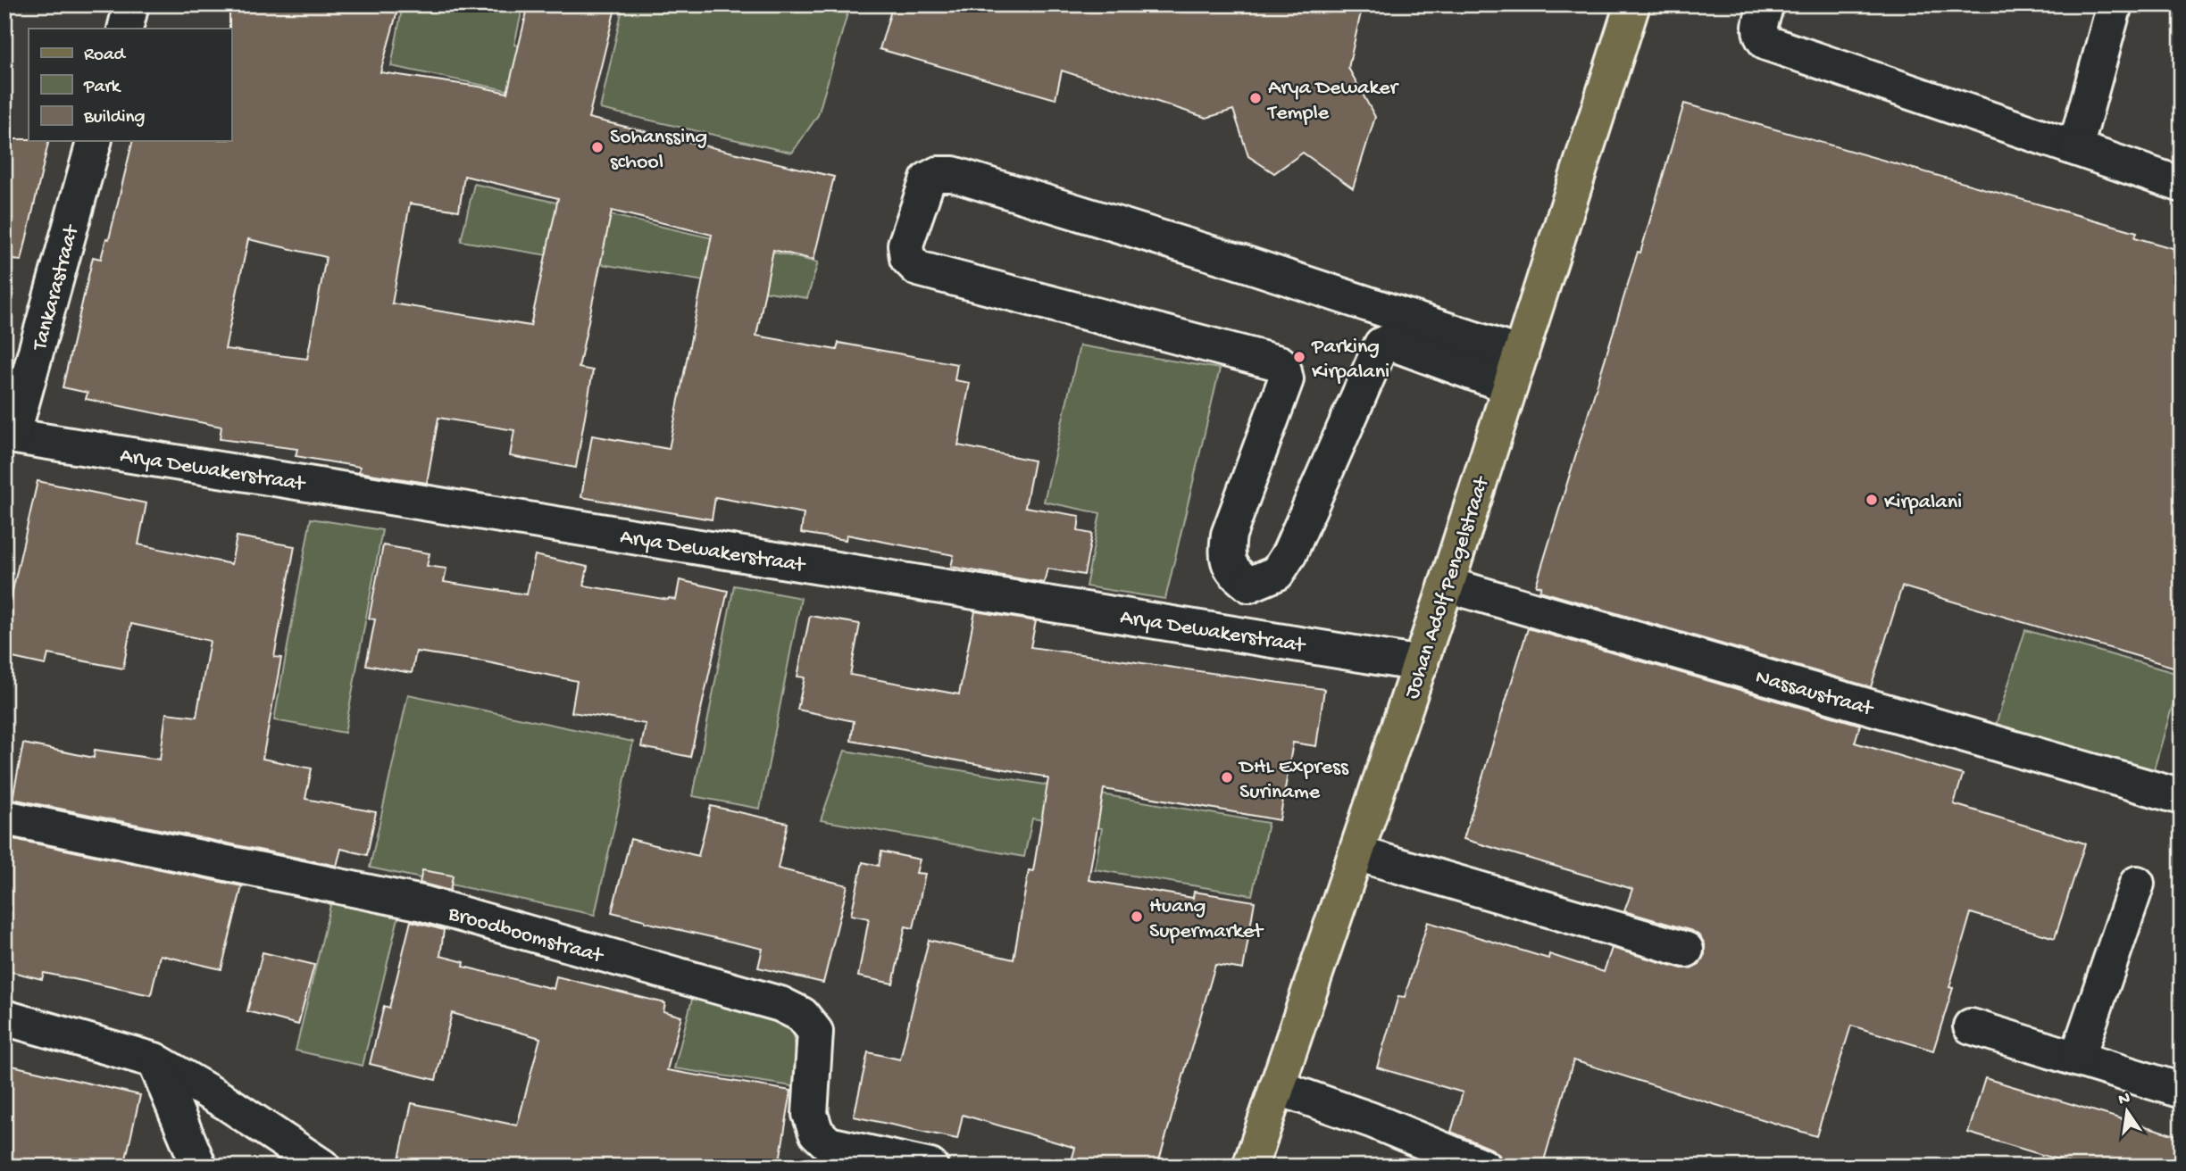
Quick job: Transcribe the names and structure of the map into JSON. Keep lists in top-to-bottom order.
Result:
{
  "streets": {
    "main road": ["Johan Adolf Pengelstraat"],
    "street": [
      "Tankarastraat",
      "Arya Dewakerstraat",
      "Nassaustraat",
      "Broodboomstraat"
    ]
  },
  "crossings": [
    ["Tankarastraat", "Arya Dewakerstraat"],
    ["Arya Dewakerstraat", "Johan Adolf Pengelstraat"],
    ["Johan Adolf Pengelstraat", "Nassaustraat"]
  ],
  "places": [
    "Arya Dewaker Temple",
    "Sohanssing school",
    "Parking Kirpalani",
    "Kirpalani",
    "DHL Express Suriname",
    "Huang Supermarket"
  ],
  "legend": ["Road", "Park", "Building"],
  "north": "top"
}
